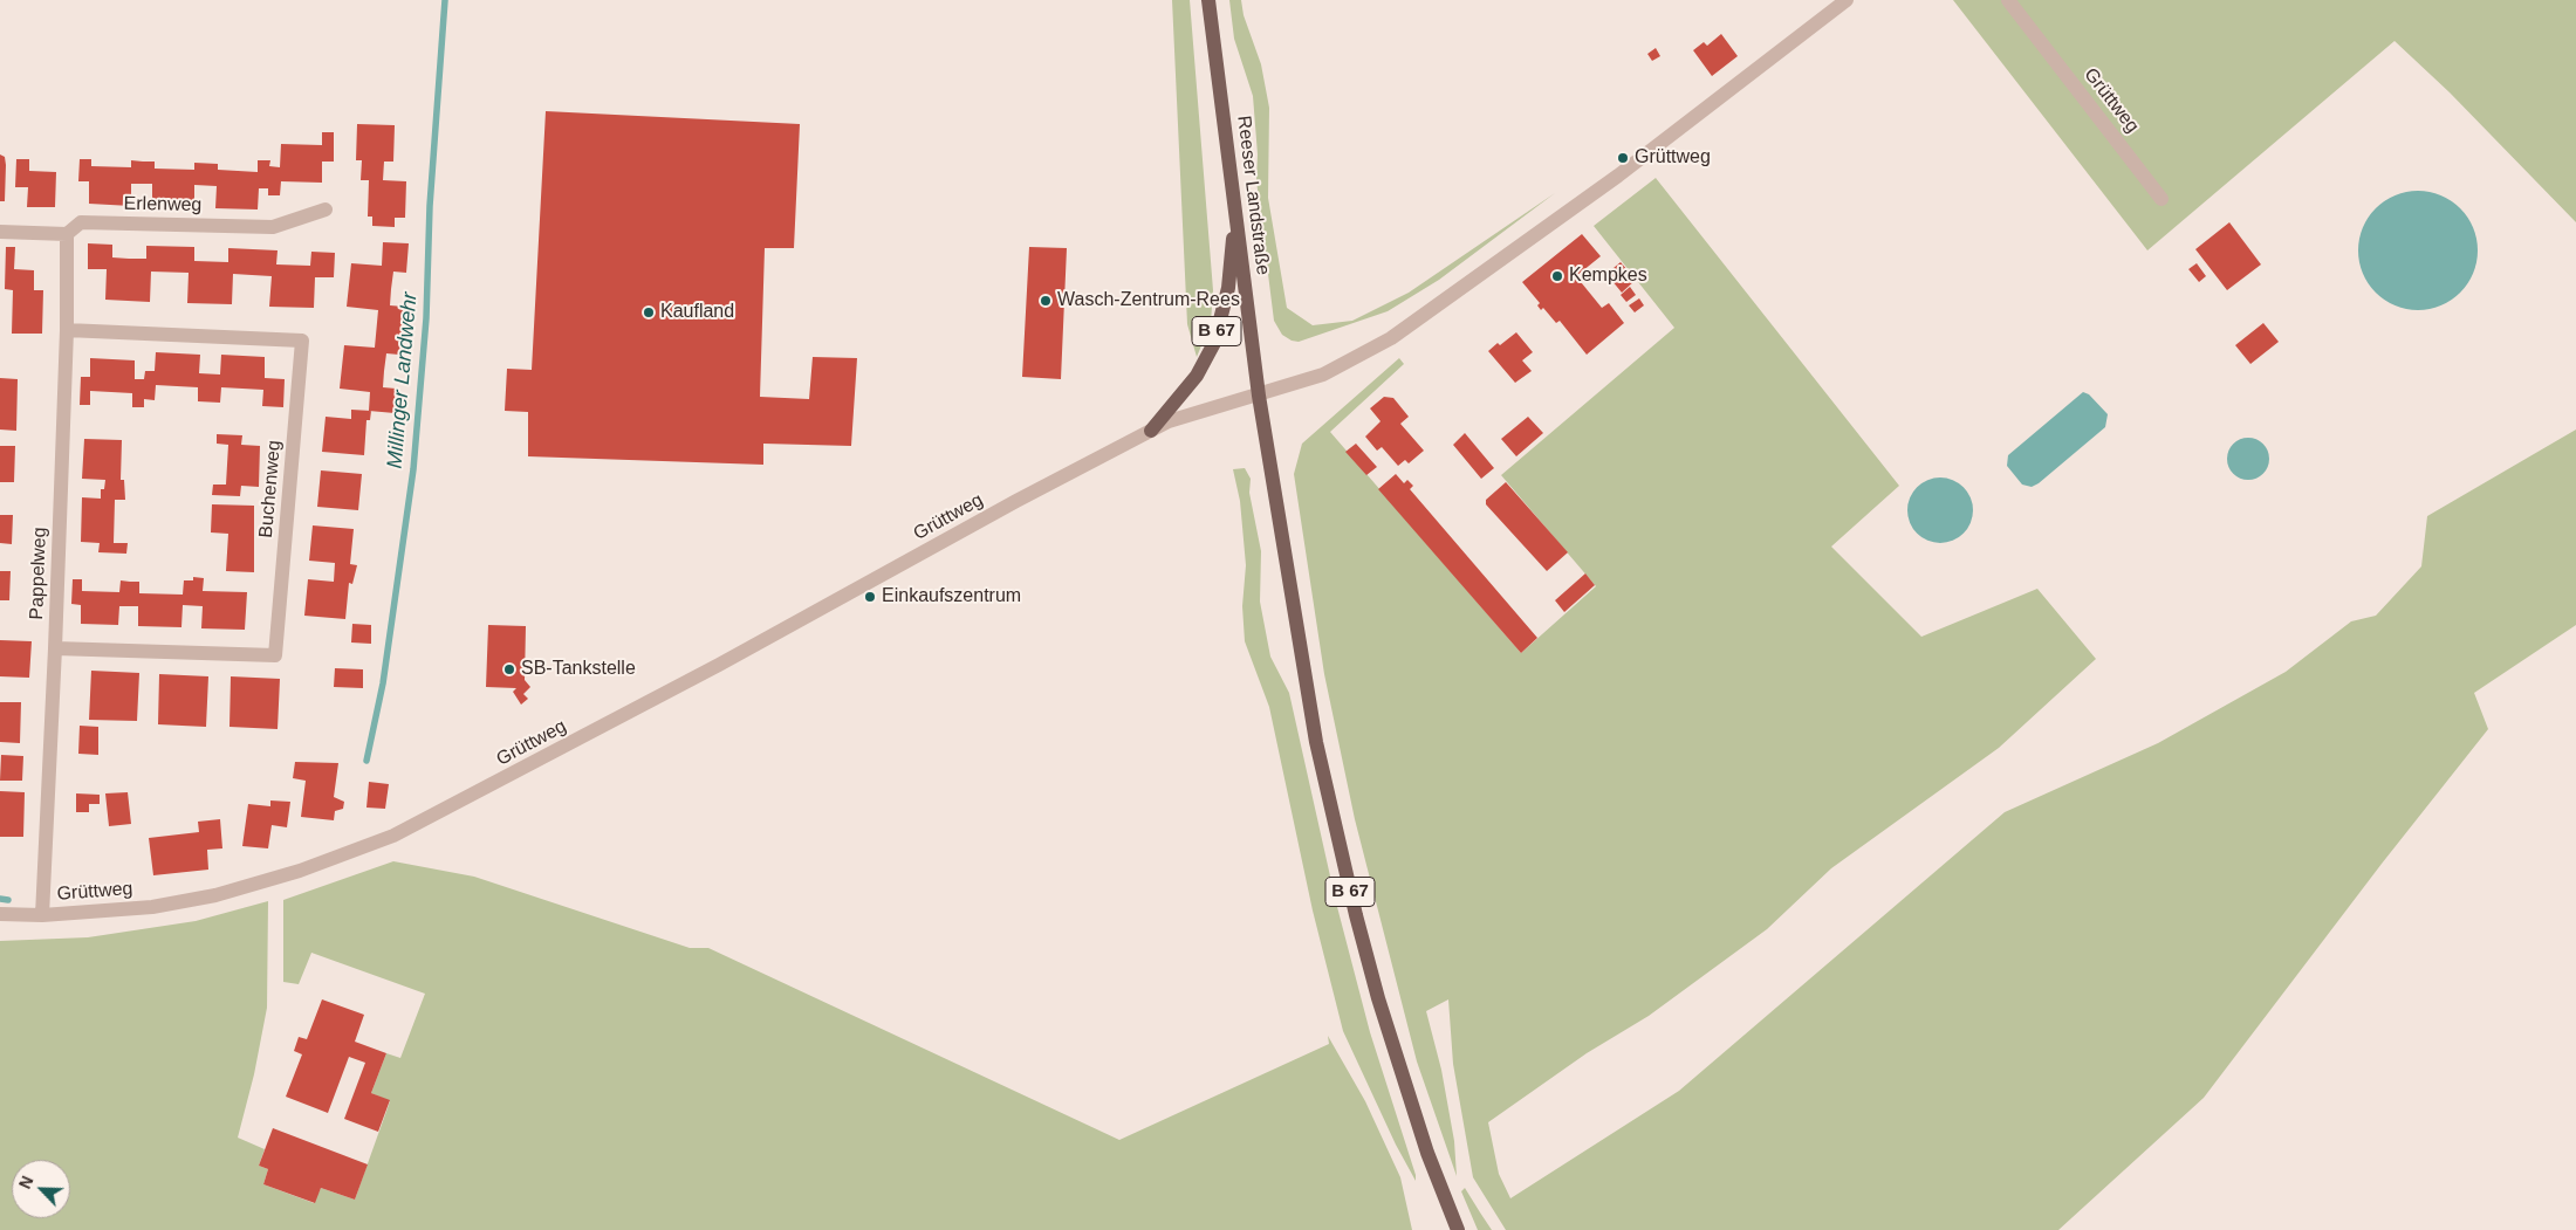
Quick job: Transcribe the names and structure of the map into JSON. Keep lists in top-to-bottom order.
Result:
{
  "streets": {
    "main road": ["Reeser Landstraße", "B 67"],
    "street": [
      "Grüttweg",
      "Erlenweg",
      "Buchenweg",
      "Pappelweg"
    ]
  },
  "crossings": [
    ["Grüttweg", "Reeser Landstraße"],
    ["Grüttweg", "B 67"],
    ["Grüttweg", "Pappelweg"],
    ["Reeser Landstraße", "B 67"],
    ["Erlenweg", "Pappelweg"],
    ["Buchenweg", "Pappelweg"]
  ],
  "water": ["Millinger Landwehr"],
  "places": [
    "Grüttweg",
    "Kempkes",
    "Wasch-Zentrum-Rees",
    "Kaufland",
    "Einkaufszentrum",
    "SB-Tankstelle"
  ],
  "north": "top left"
}
